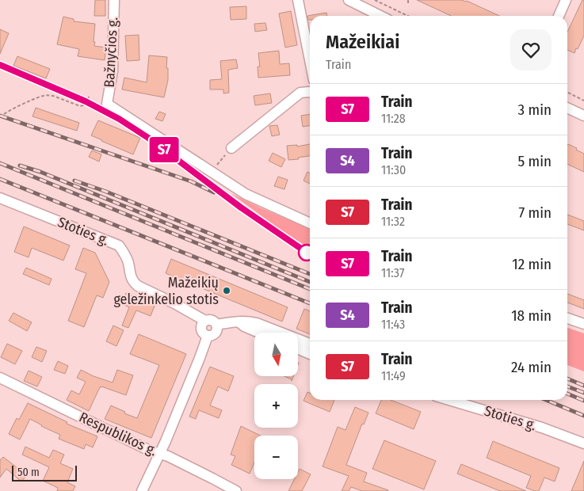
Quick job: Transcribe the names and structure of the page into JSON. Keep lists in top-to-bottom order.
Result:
{
  "streets": {
    "street": ["Bažnyčios g.", "Stoties g.", "Respublikos g."]
  },
  "places": ["Mažeikių geležinkelio stotis"],
  "scale_bar": "50 m",
  "north": "bottom",
  "page": {
    "on_map": "S7",
    "heading": ["Mažeikiai", "Train"],
    "list": [
      {
        "mark": "S7",
        "name": "Train",
        "note": "11:28",
        "value": "3 min"
      },
      {
        "mark": "S4",
        "name": "Train",
        "note": "11:30",
        "value": "5 min"
      },
      {
        "mark": "S7",
        "name": "Train",
        "note": "11:32",
        "value": "7 min"
      },
      {
        "mark": "S7",
        "name": "Train",
        "note": "11:37",
        "value": "12 min"
      },
      {
        "mark": "S4",
        "name": "Train",
        "note": "11:43",
        "value": "18 min"
      },
      {
        "mark": "S7",
        "name": "Train",
        "note": "11:49",
        "value": "24 min"
      }
    ],
    "map_buttons": ["+", "−"],
    "scale": "50 m"
  }
}
